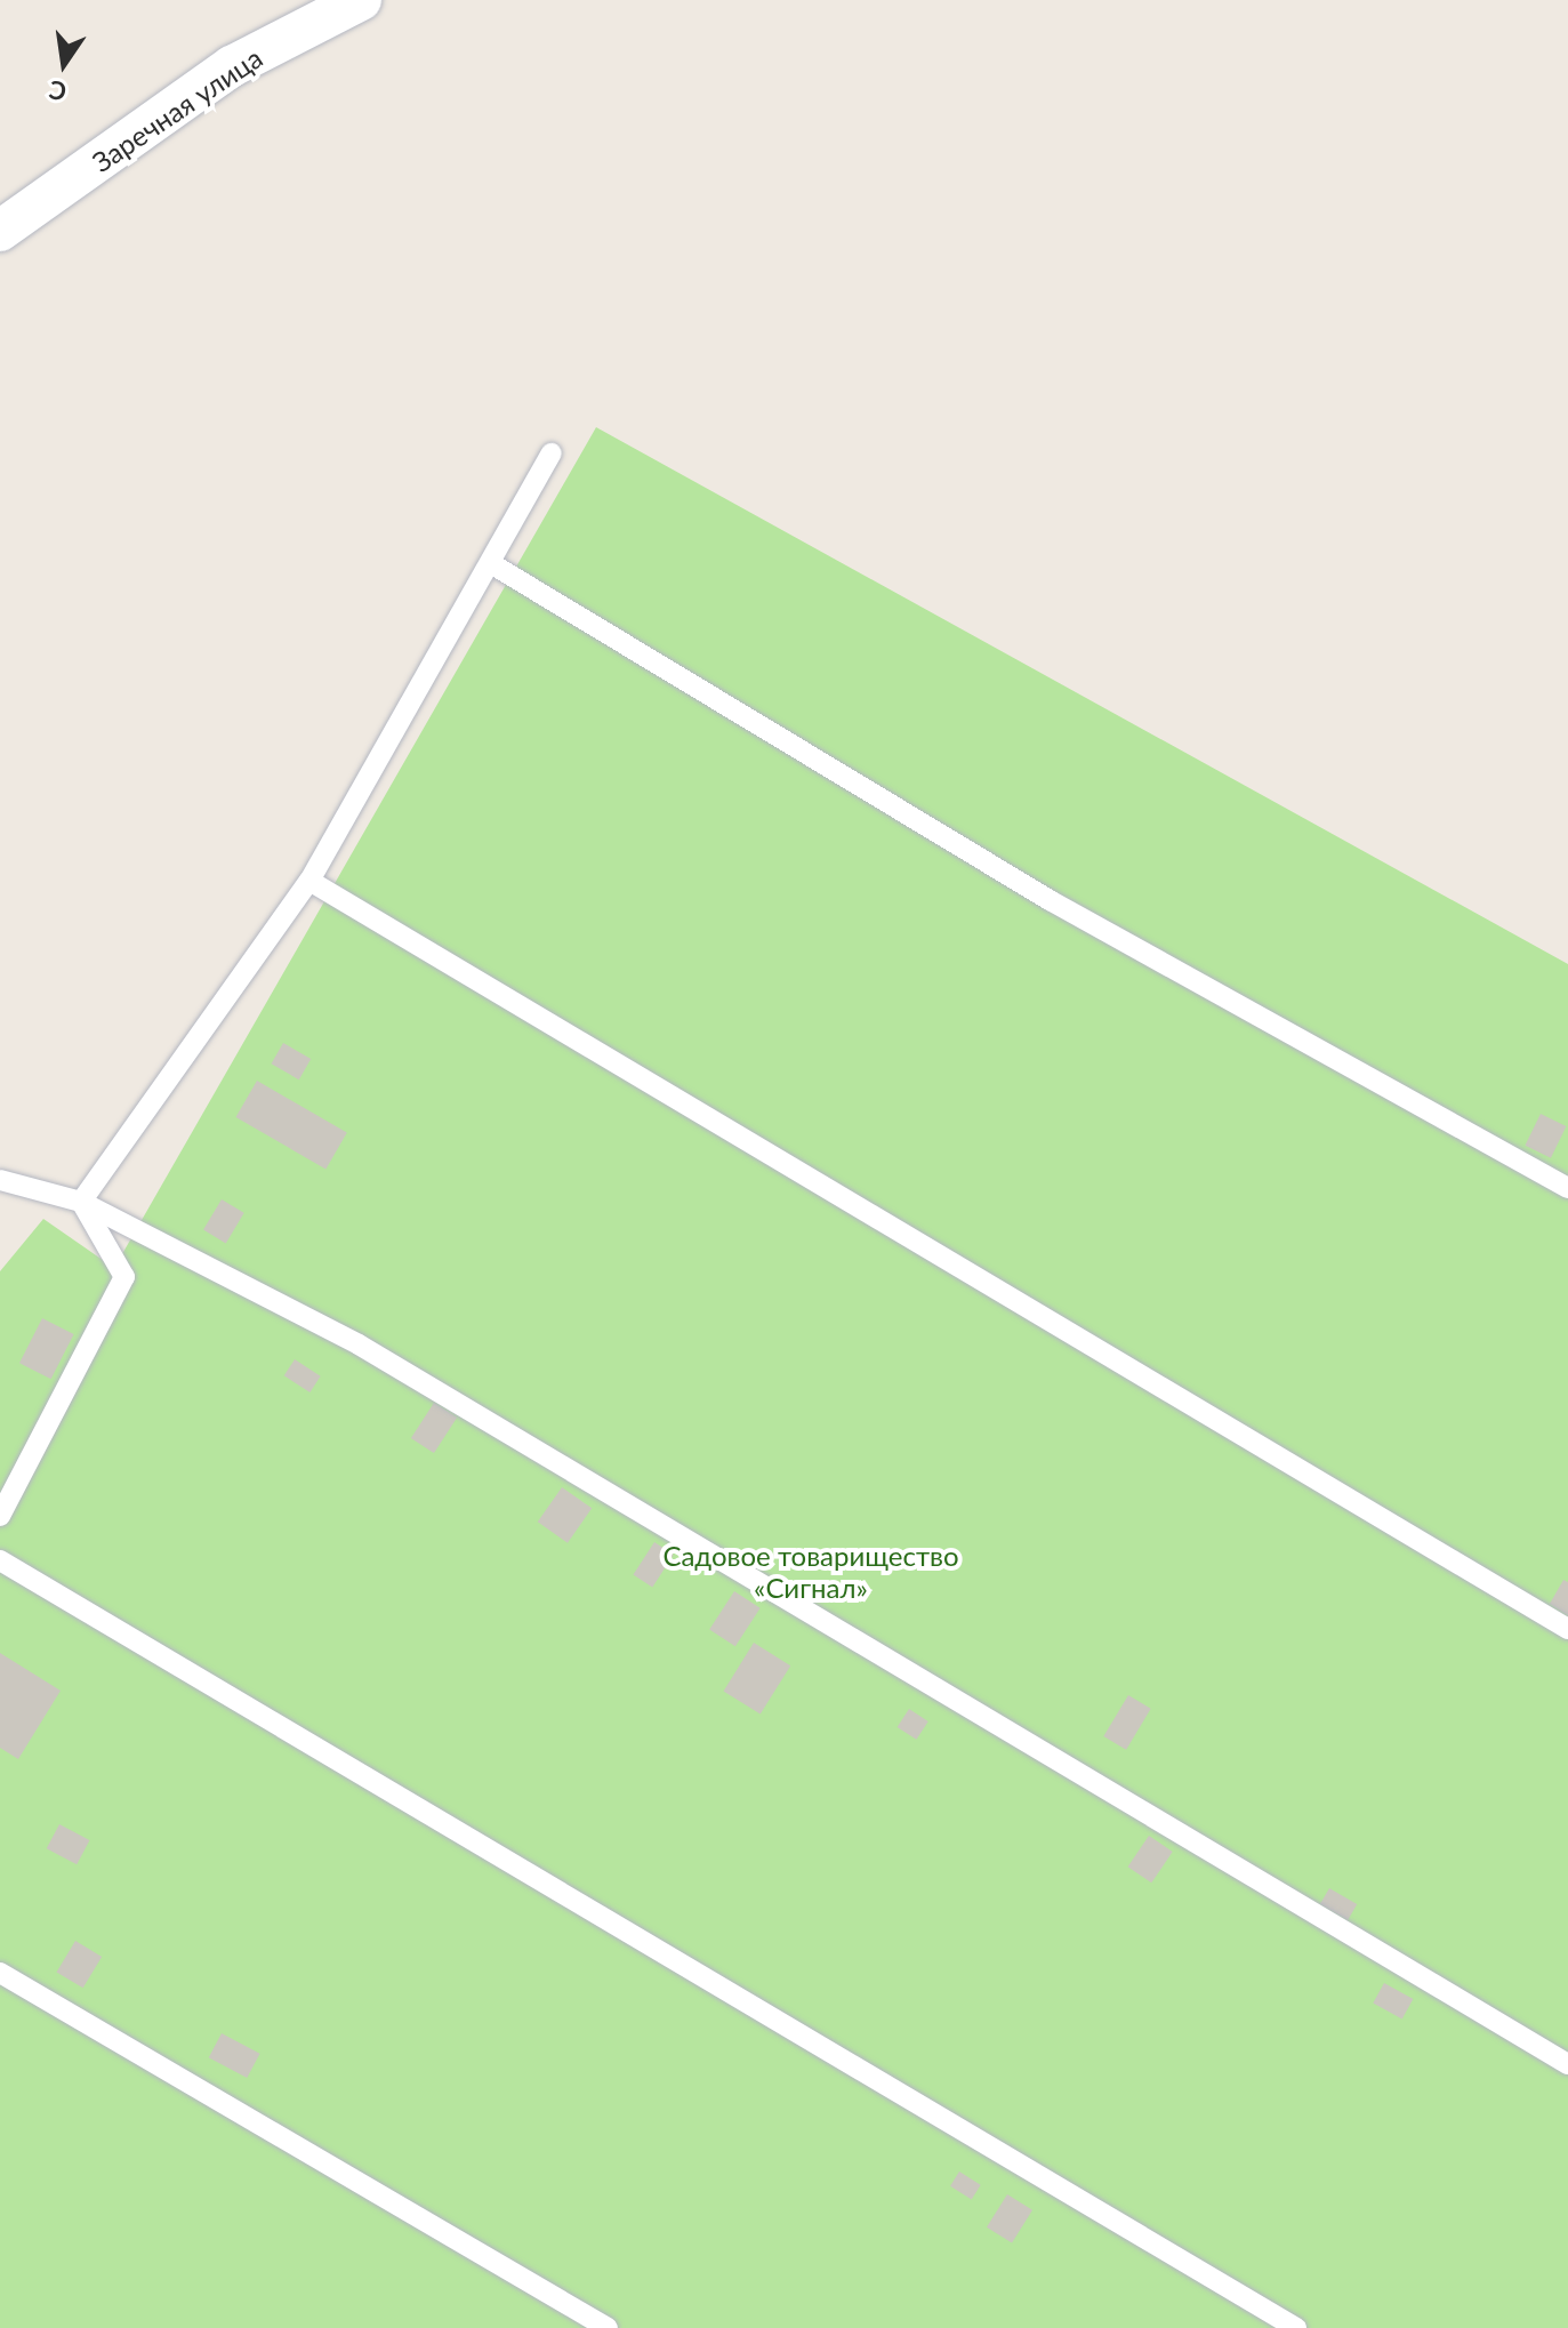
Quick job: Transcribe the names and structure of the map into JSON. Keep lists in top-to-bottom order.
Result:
{
  "streets": {
    "street": ["Заречная улица"]
  },
  "parks": ["Садовое товарищество «Сигнал»"],
  "north": "bottom"
}
